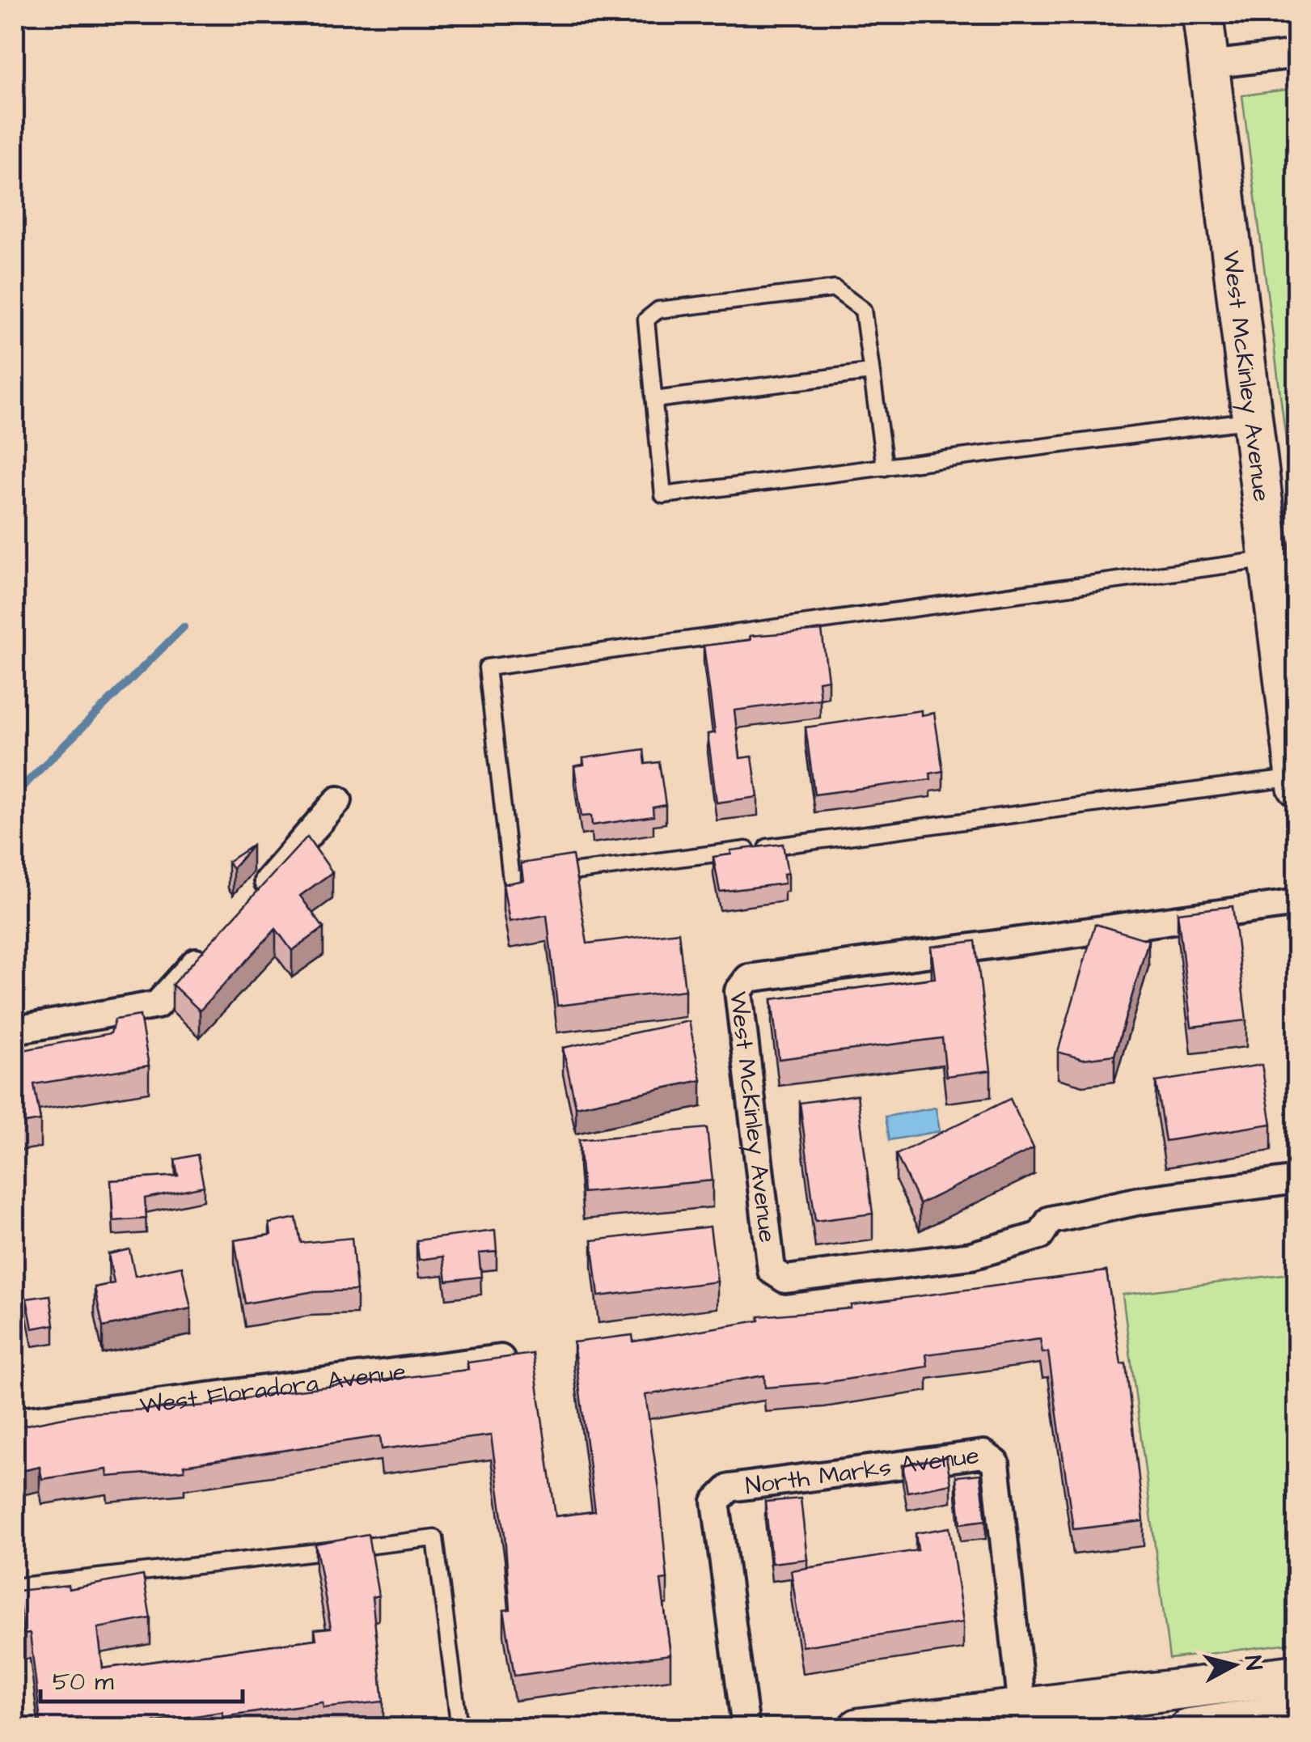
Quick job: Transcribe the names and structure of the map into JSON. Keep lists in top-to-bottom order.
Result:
{
  "streets": {
    "main road": ["West McKinley Avenue"],
    "street": ["West Floradora Avenue", "North Marks Avenue"]
  },
  "scale_bar": "50 m",
  "north": "right"
}
